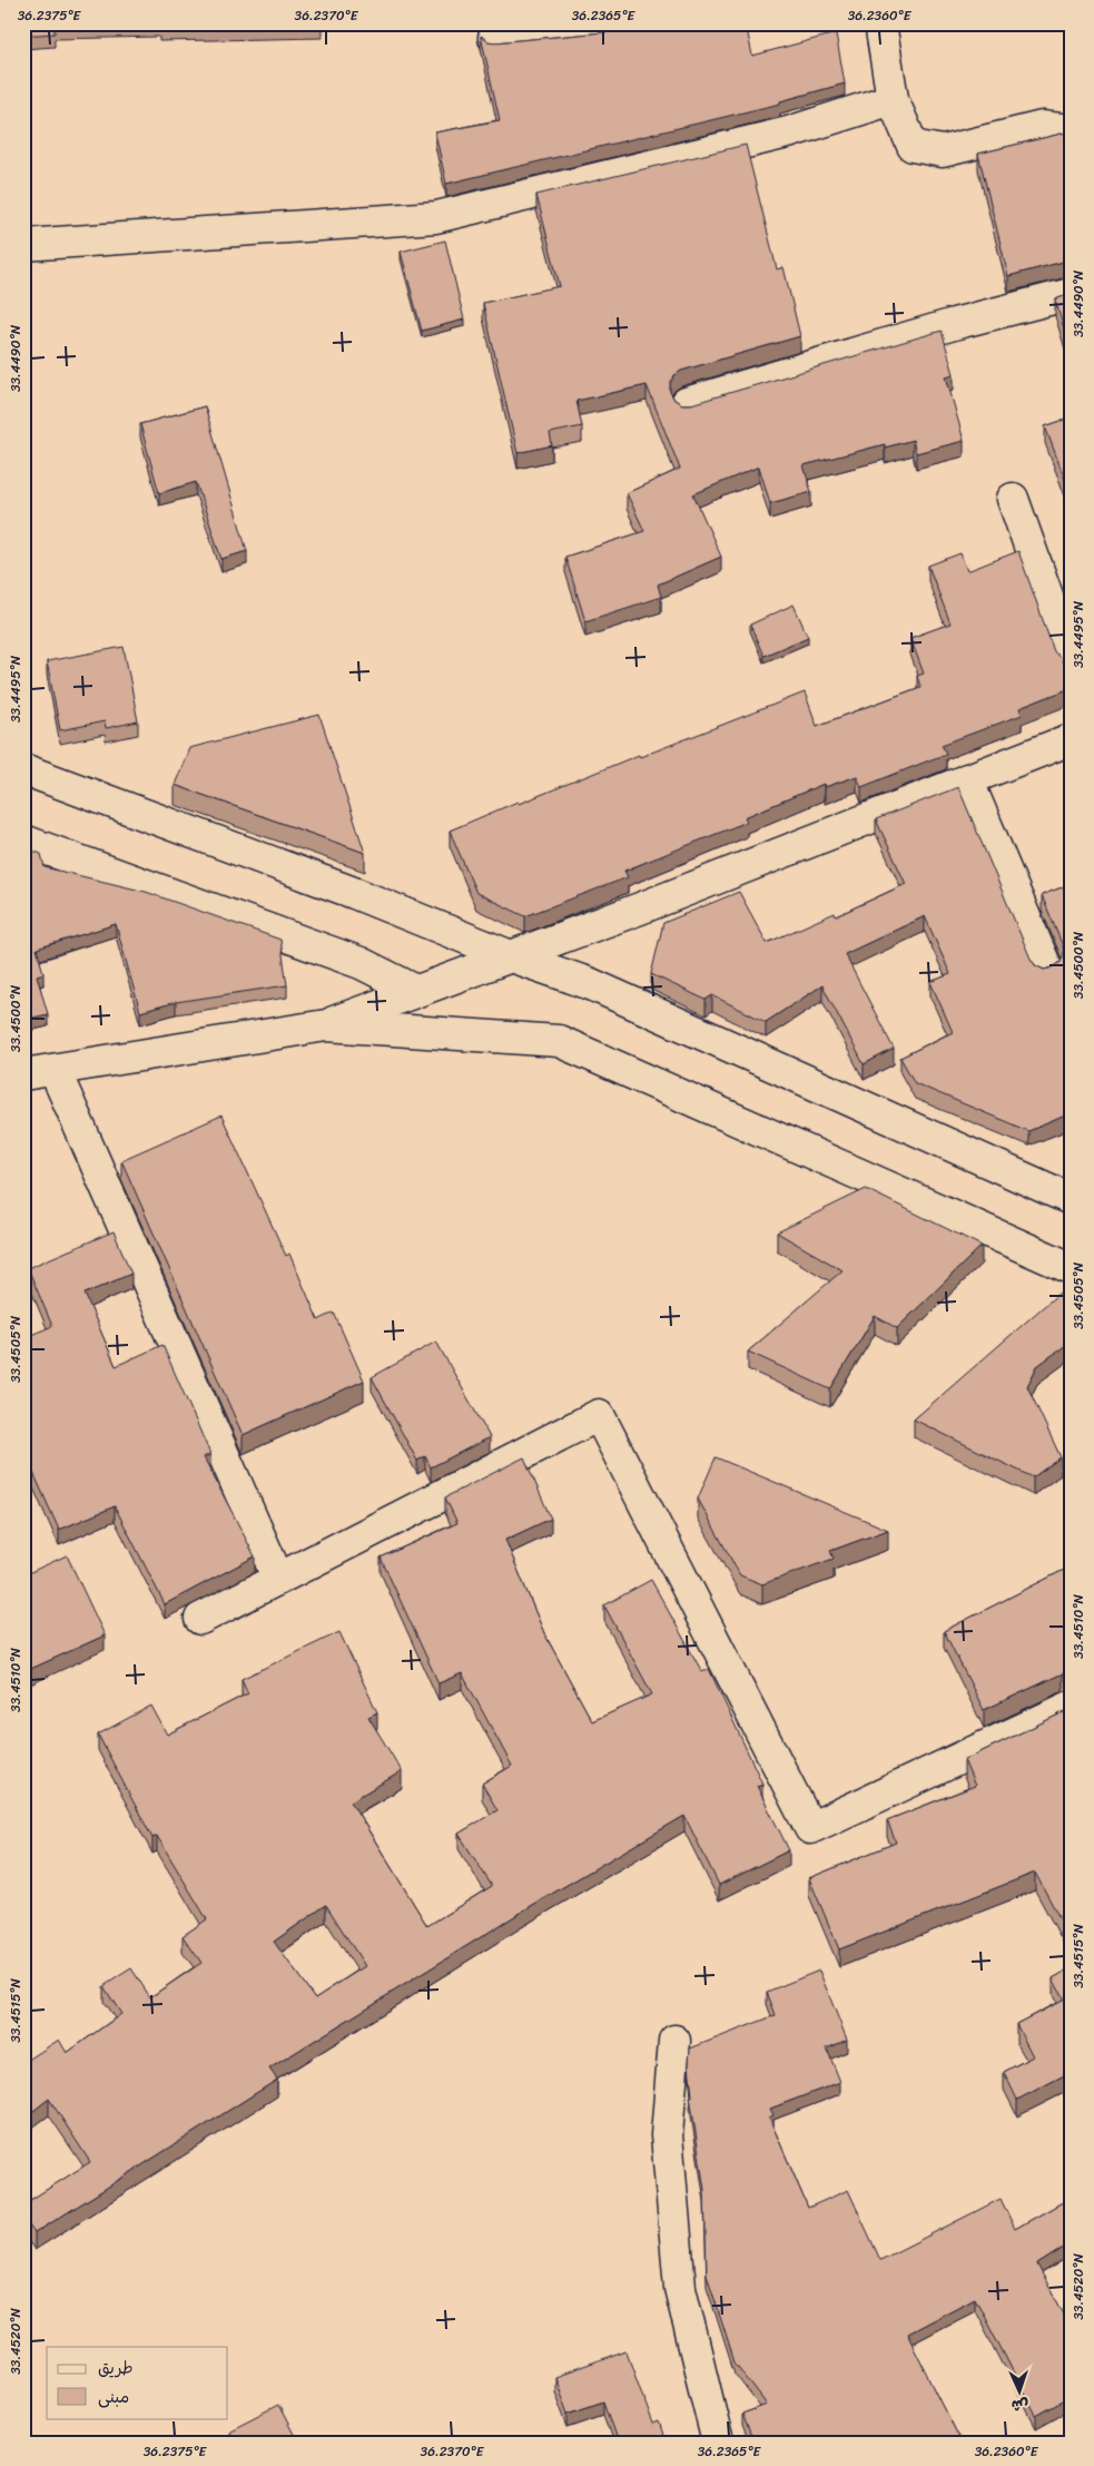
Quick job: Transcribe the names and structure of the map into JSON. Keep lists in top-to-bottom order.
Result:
{
  "legend": ["طريق", "مبنى"],
  "north": "bottom",
  "coordinates": [
    "36.2375°E",
    "36.2370°E",
    "36.2365°E",
    "36.2360°E",
    "33.4490°N",
    "33.4495°N",
    "33.4500°N",
    "33.4505°N",
    "33.4510°N",
    "33.4515°N",
    "33.4520°N"
  ]
}
